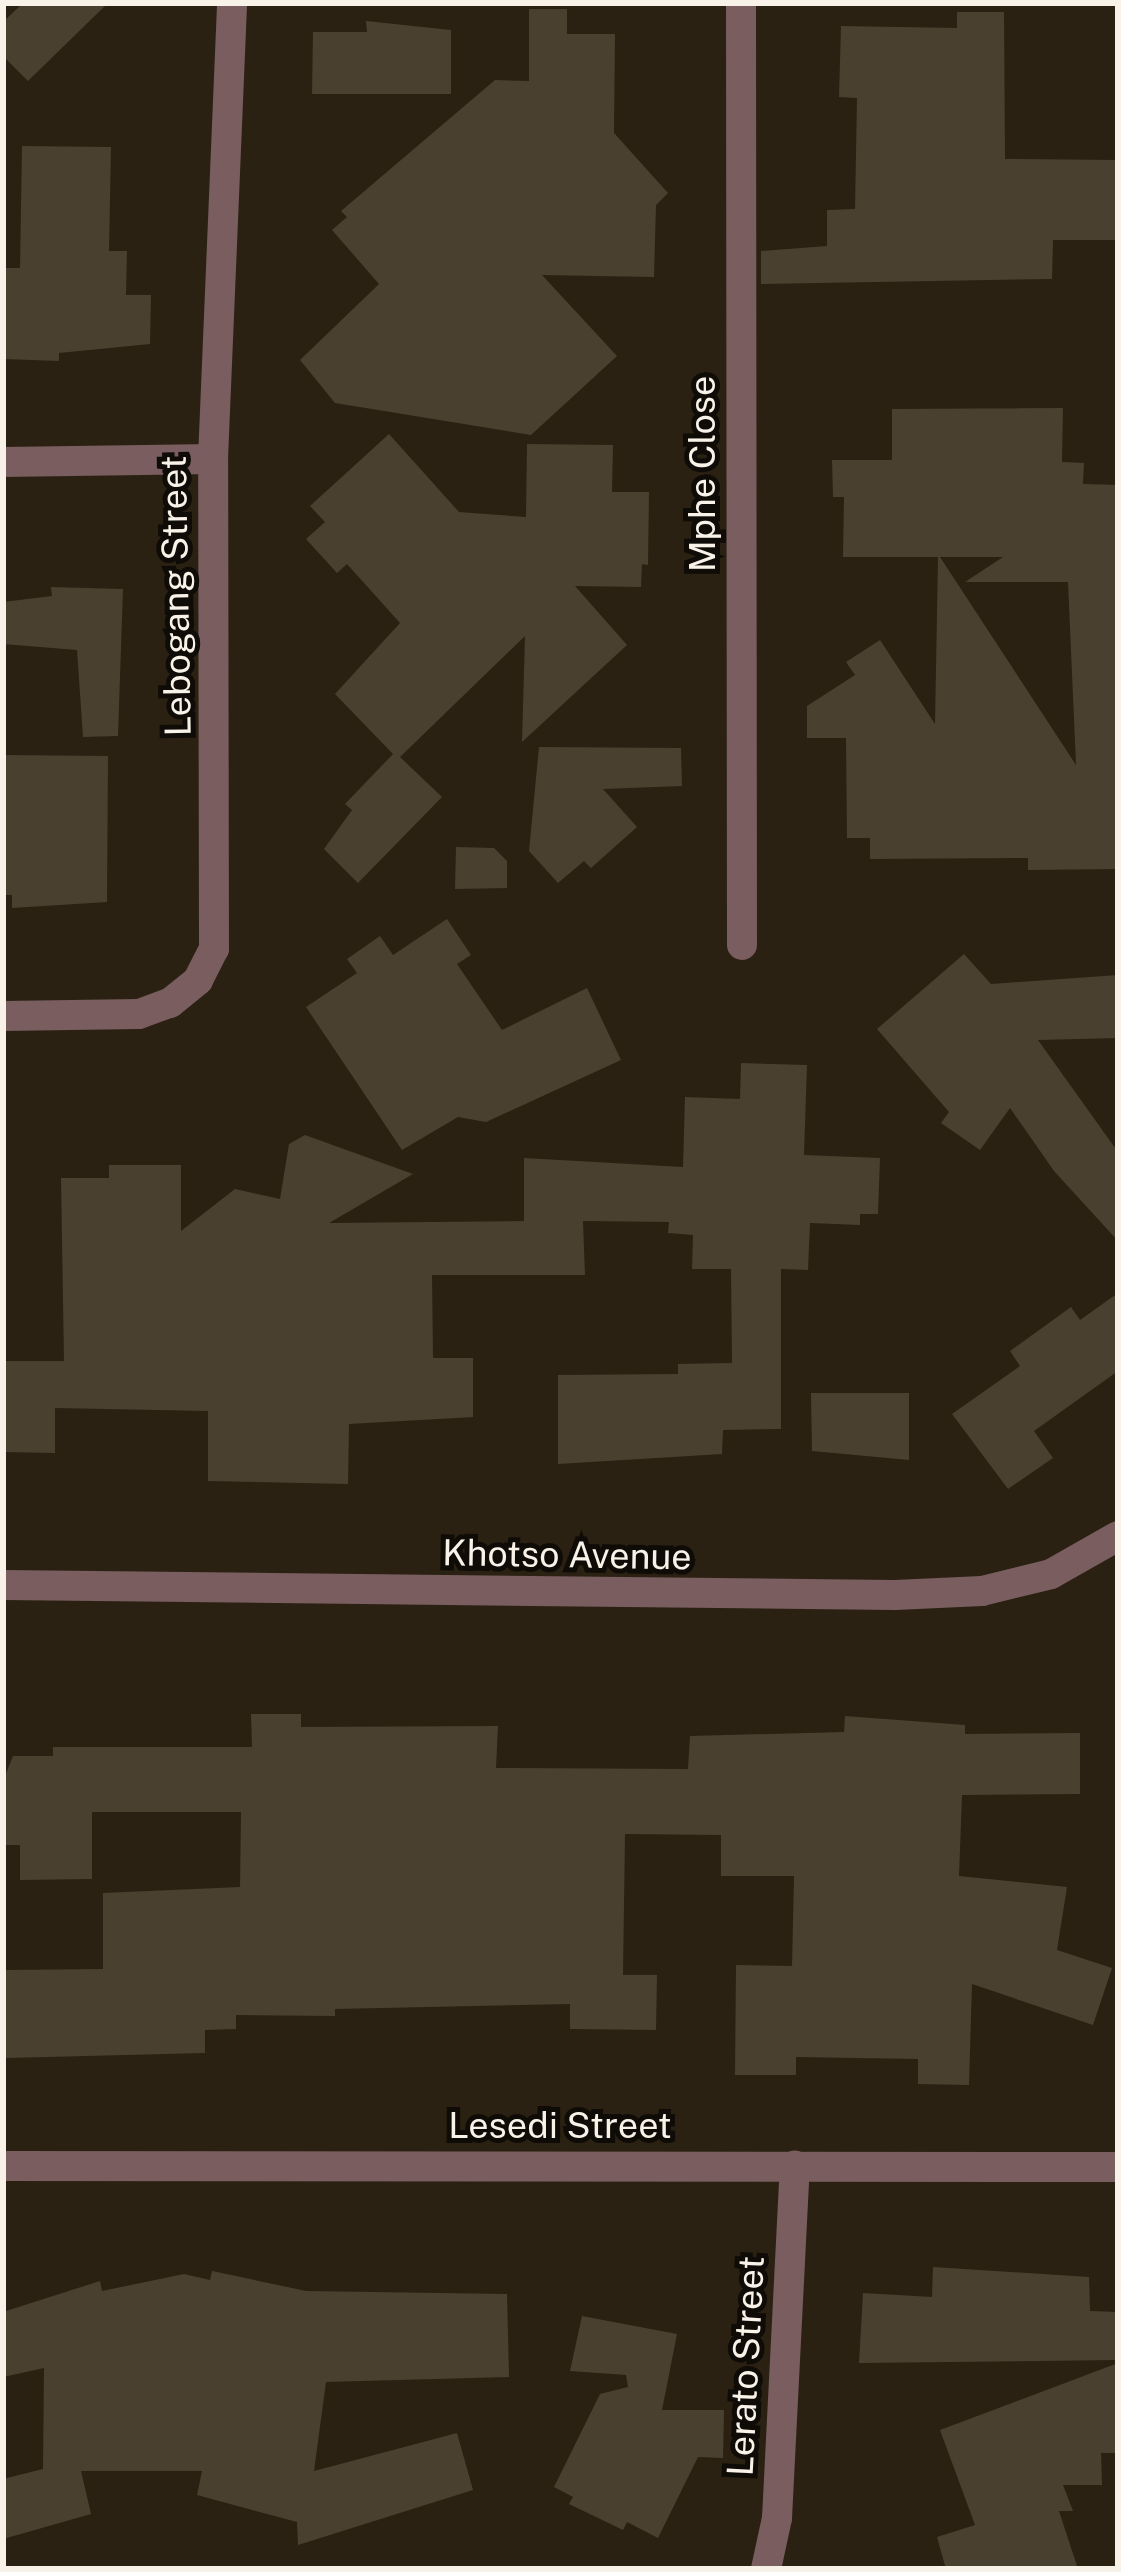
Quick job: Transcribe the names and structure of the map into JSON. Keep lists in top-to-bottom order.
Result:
{
  "streets": {
    "street": [
      "Mphe Close",
      "Lebogang Street",
      "Khotso Avenue",
      "Lesedi Street",
      "Lerato Street"
    ]
  },
  "crossings": [
    ["Lesedi Street", "Lerato Street"]
  ]
}
